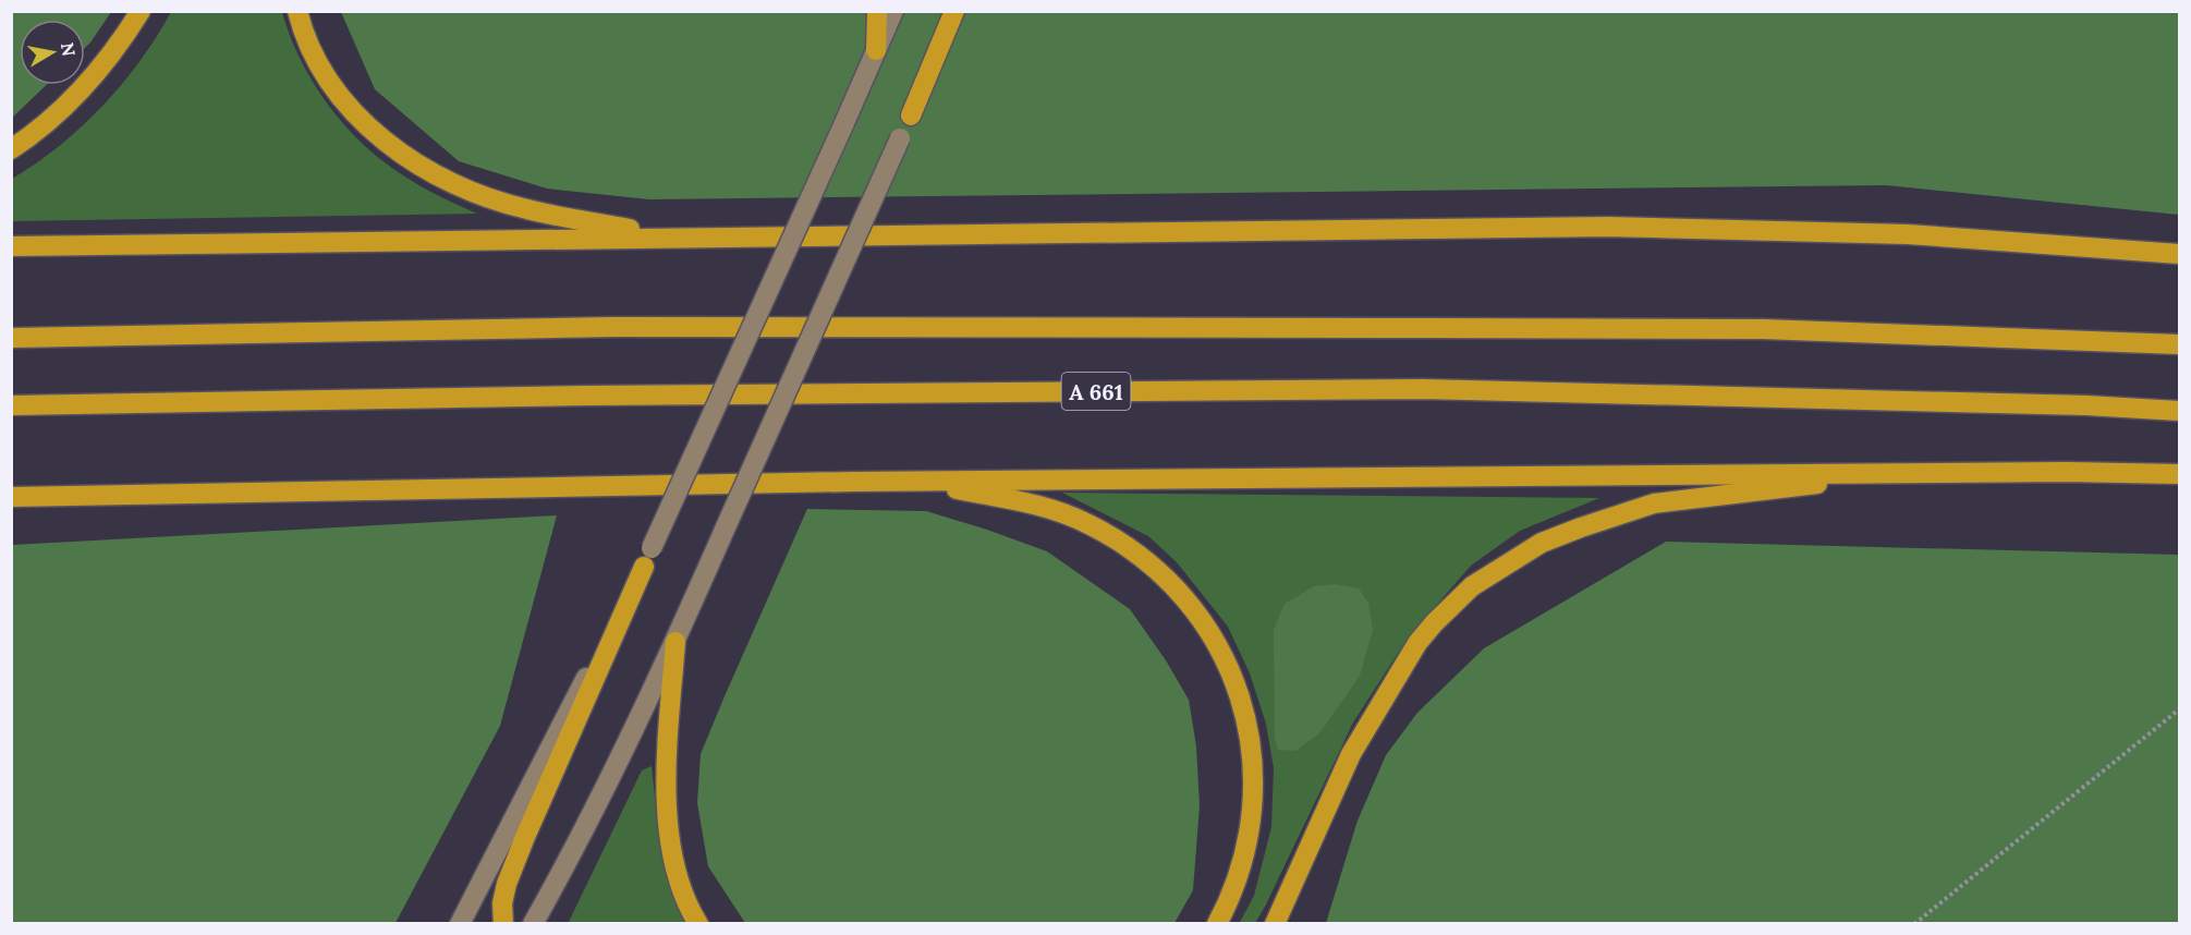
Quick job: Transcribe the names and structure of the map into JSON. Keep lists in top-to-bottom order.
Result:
{
  "streets": {
    "highway": ["A 661"]
  },
  "north": "right"
}
